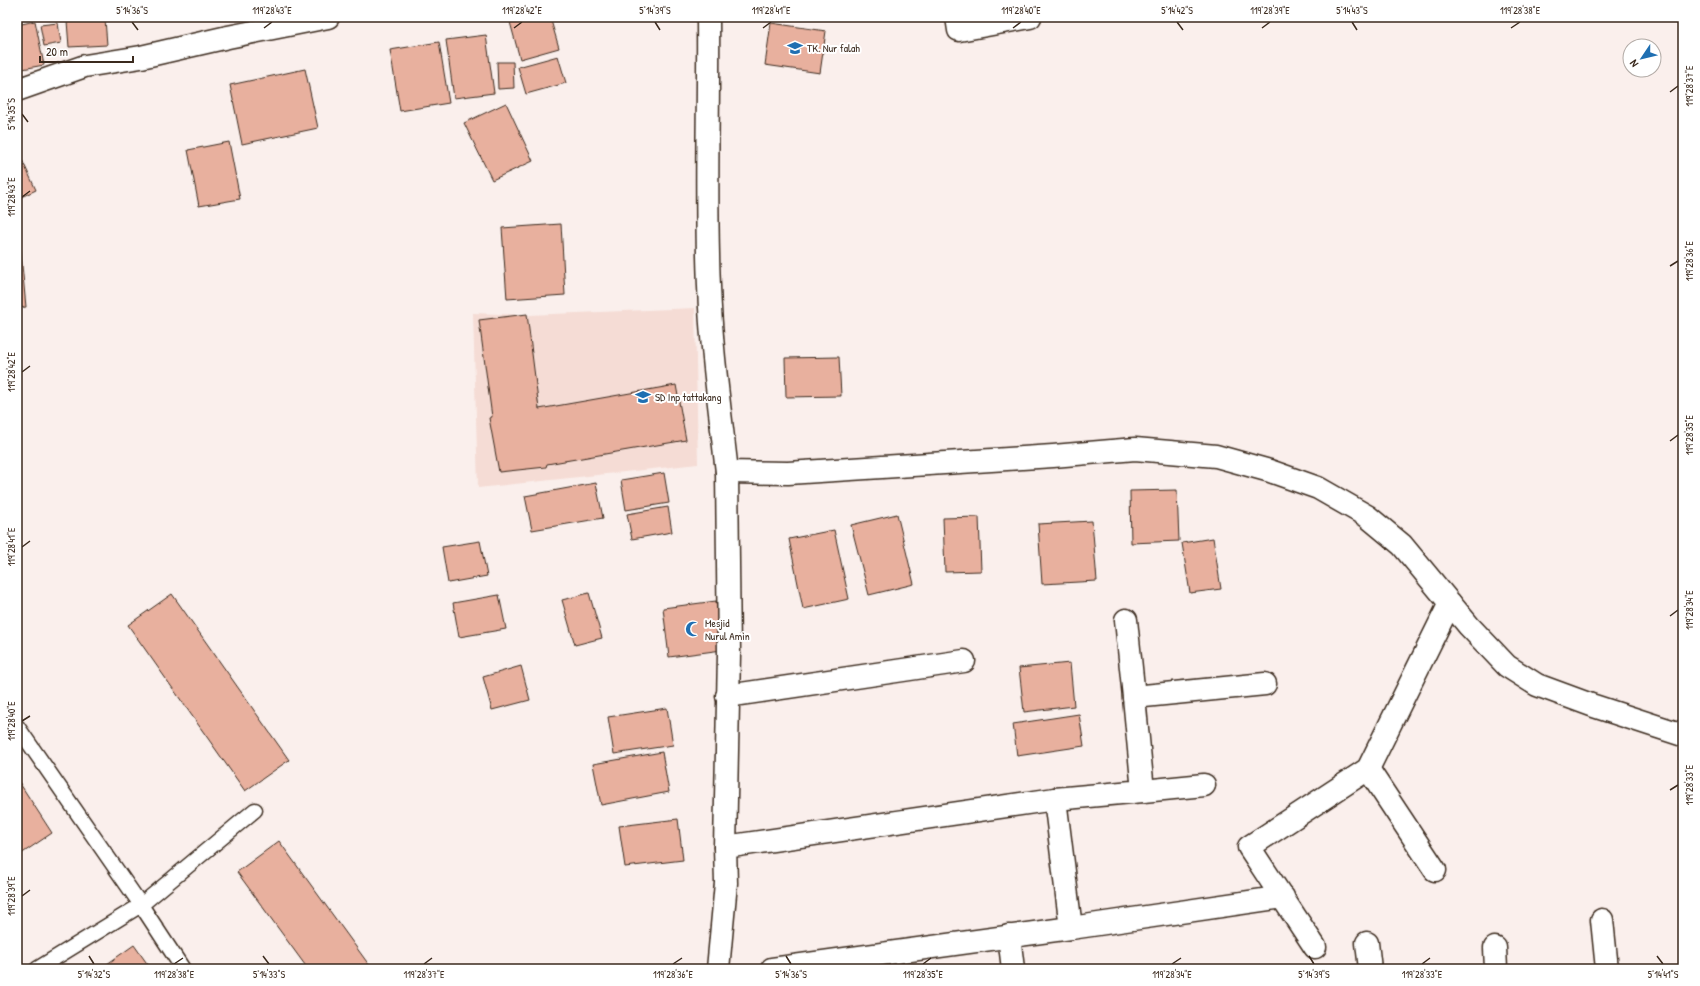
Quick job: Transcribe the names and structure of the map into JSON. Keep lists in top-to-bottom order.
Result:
{
  "places": {
    "school or university": ["TK. Nur falah", "SD Inp tattakang"],
    "mosque": ["Mesjid Nurul Amin"]
  },
  "scale_bar": "20 m",
  "north": "bottom left",
  "coordinates": [
    "5°14'36\"S",
    "119°28'43\"E",
    "119°28'42\"E",
    "5°14'39\"S",
    "119°28'41\"E",
    "119°28'40\"E",
    "5°14'42\"S",
    "119°28'39\"E",
    "5°14'43\"S",
    "119°28'38\"E",
    "119°28'37\"E",
    "5°14'35\"S",
    "119°28'36\"E",
    "119°28'35\"E",
    "119°28'34\"E",
    "119°28'33\"E",
    "5°14'32\"S",
    "5°14'33\"S",
    "5°14'41\"S"
  ]
}
